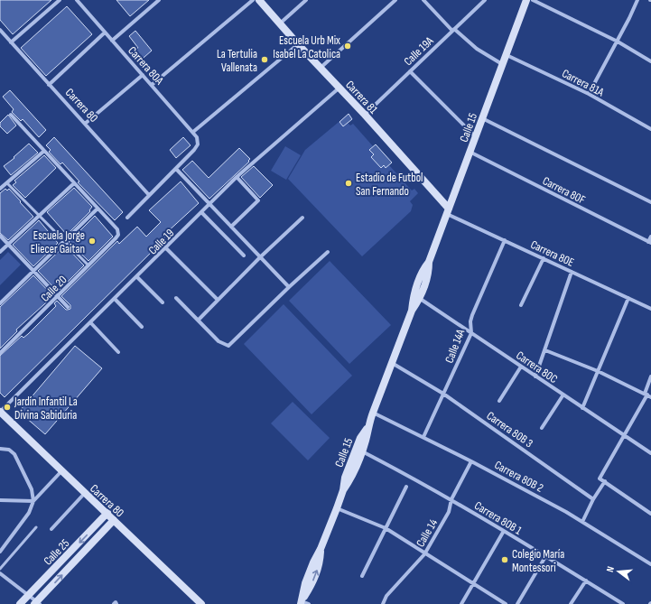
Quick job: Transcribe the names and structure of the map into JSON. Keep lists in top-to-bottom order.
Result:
{
  "streets": {
    "street": [
      "Calle 19A",
      "Carrera 80A",
      "Carrera 81A",
      "Carrera 81",
      "Carrera 80",
      "Calle 15",
      "Carrera 80F",
      "Calle 19",
      "Carrera 80E",
      "Calle 20",
      "Calle 14A",
      "Carrera 80C",
      "Carrera 80B 3",
      "Carrera 80B 2",
      "Carrera 80B 1",
      "Calle 14",
      "Calle 25"
    ]
  },
  "crossings": [
    ["Calle 19A", "Carrera 81"],
    ["Carrera 81A", "Calle 15"],
    ["Carrera 81", "Calle 15"],
    ["Carrera 81", "Calle 19"],
    ["Carrera 81", "Carrera 80E"],
    ["Carrera 80", "Calle 19"],
    ["Carrera 80", "Calle 25"],
    ["Calle 15", "Carrera 80F"],
    ["Calle 15", "Carrera 80E"],
    ["Calle 15", "Carrera 80C"],
    ["Calle 15", "Carrera 80B 3"],
    ["Calle 15", "Carrera 80B 2"],
    ["Calle 15", "Carrera 80B 1"],
    ["Carrera 80E", "Calle 14A"],
    ["Calle 14A", "Carrera 80C"],
    ["Calle 14A", "Carrera 80B 3"],
    ["Calle 14A", "Carrera 80B 2"],
    ["Carrera 80B 2", "Calle 14"],
    ["Carrera 80B 1", "Calle 14"]
  ],
  "places": [
    "Escuela Urb Mix Isabel La Catolica",
    "La Tertulia Vallenata",
    "Estadio de Futbol San Fernando",
    "Escuela Jorge Eliecer Gaitan",
    "Jardín Infantil La Divina Sabiduria",
    "Colegio María Montessori"
  ],
  "north": "left"
}
